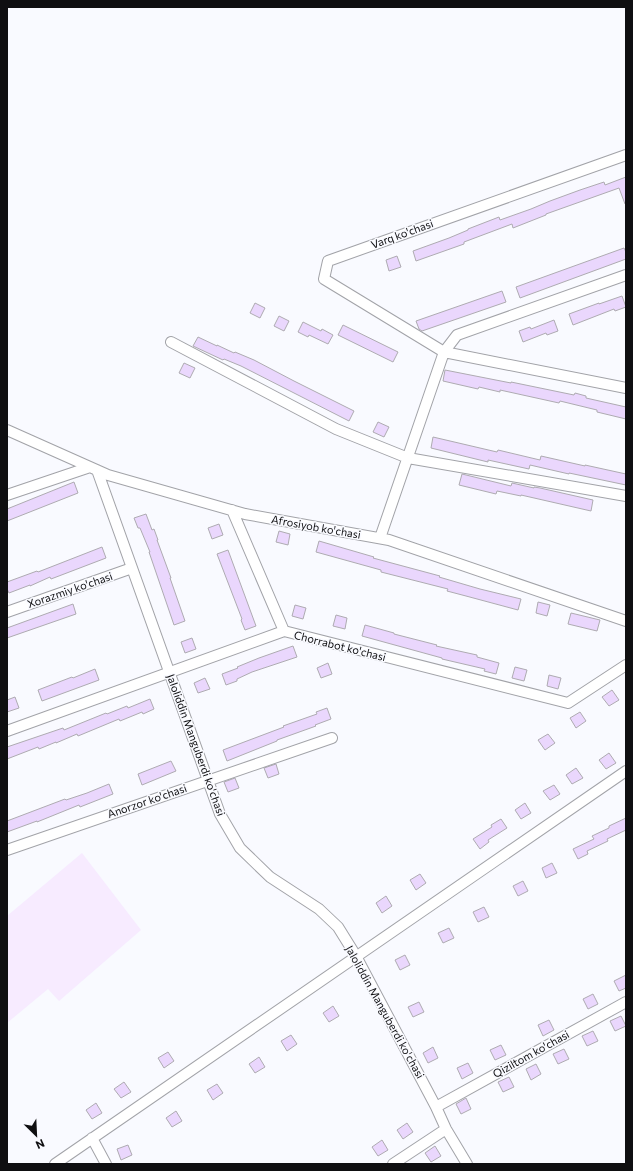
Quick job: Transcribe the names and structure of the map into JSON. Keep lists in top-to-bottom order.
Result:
{
  "streets": {
    "street": [
      "Varq ko'chasi",
      "Afrosiyob ko'chasi",
      "Xorazmiy ko'chasi",
      "Chorrabot ko'chasi",
      "Jaloliddin Manguberdi ko'chasi",
      "Anorzor ko'chasi",
      "Qiziltom ko'chasi"
    ]
  },
  "crossings": [
    ["Afrosiyob ko'chasi", "Jaloliddin Manguberdi ko'chasi"],
    ["Xorazmiy ko'chasi", "Jaloliddin Manguberdi ko'chasi"],
    ["Chorrabot ko'chasi", "Jaloliddin Manguberdi ko'chasi"],
    ["Jaloliddin Manguberdi ko'chasi", "Anorzor ko'chasi"],
    ["Jaloliddin Manguberdi ko'chasi", "Qiziltom ko'chasi"]
  ],
  "north": "bottom right"
}
